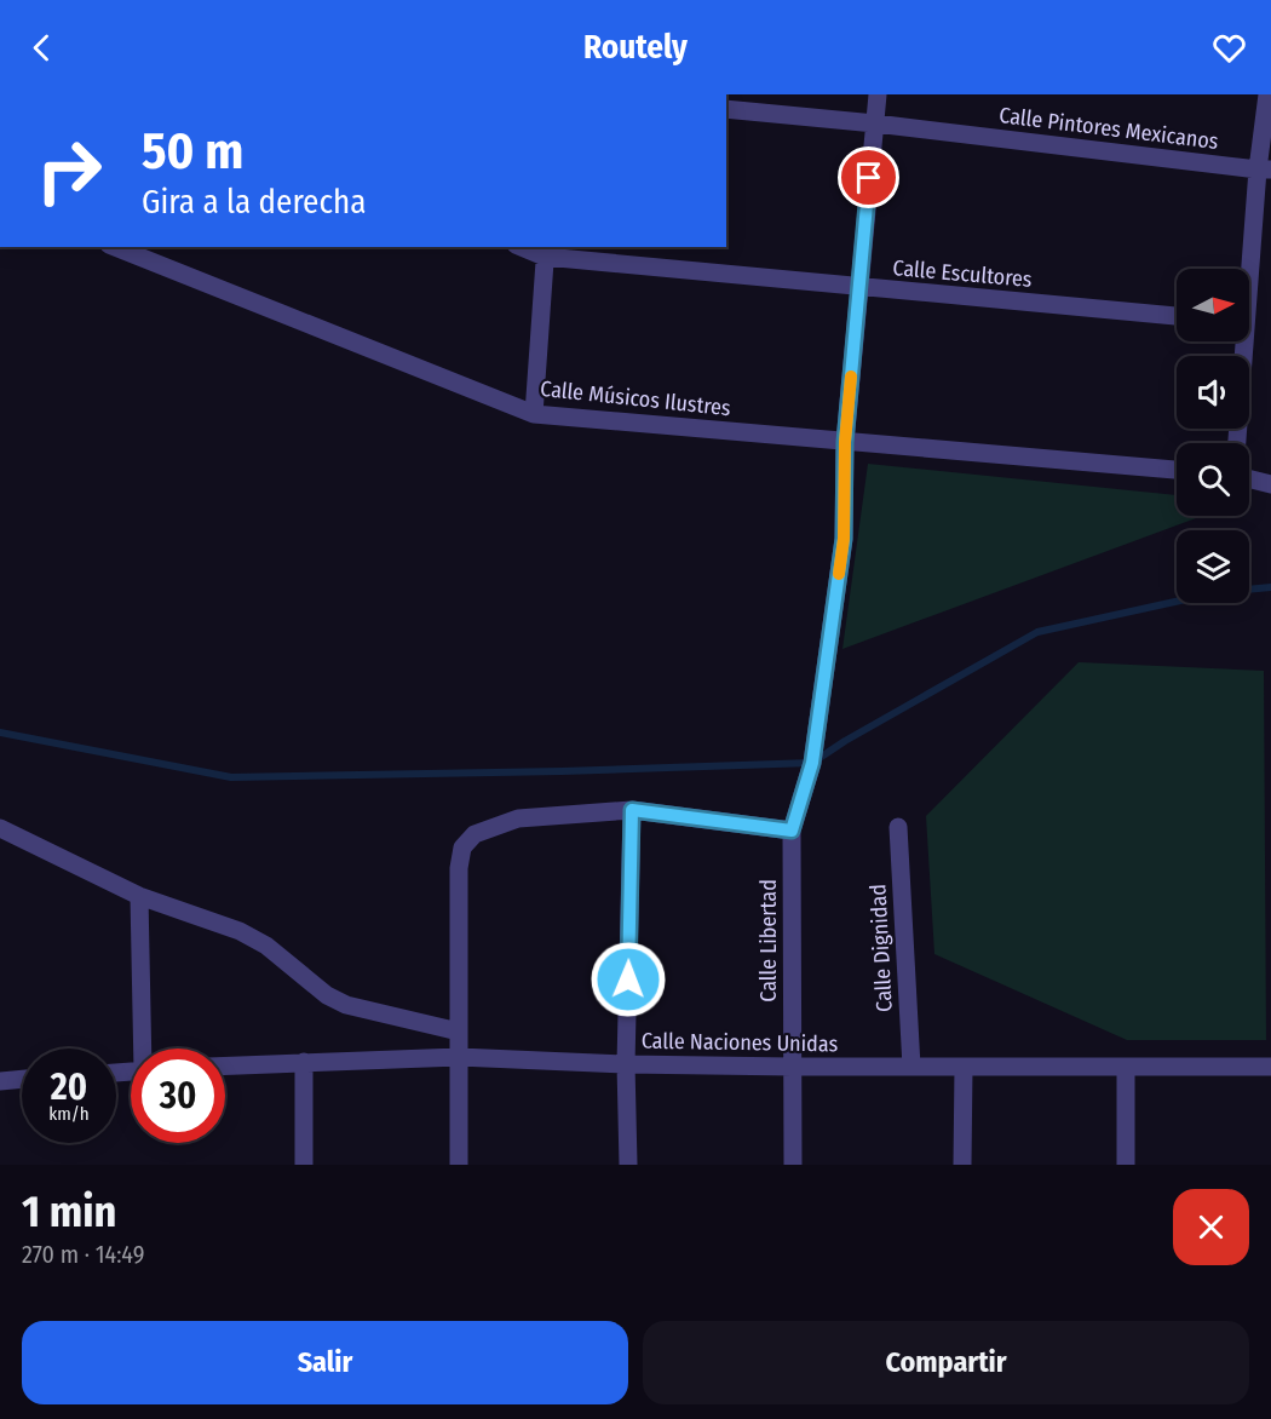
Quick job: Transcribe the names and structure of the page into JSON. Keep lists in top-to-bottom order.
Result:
{
  "streets": {
    "street": [
      "Calle Pintores Mexicanos",
      "Calle Escultores",
      "Calle Músicos Ilustres",
      "Calle Libertad",
      "Calle Dignidad",
      "Calle Naciones Unidas"
    ]
  },
  "crossings": [
    ["Calle Pintores Mexicanos", "Calle Libertad"],
    ["Calle Escultores", "Calle Libertad"],
    ["Calle Músicos Ilustres", "Calle Libertad"],
    ["Calle Libertad", "Calle Naciones Unidas"],
    ["Calle Dignidad", "Calle Naciones Unidas"]
  ],
  "north": "right",
  "page": {
    "header": "Routely",
    "turn": ["50 m", "Gira a la derecha"],
    "speed": "20 km/h",
    "limit": "30",
    "heading": ["1 min", "270 m · 14:49"],
    "buttons": ["Salir", "Compartir"]
  }
}
